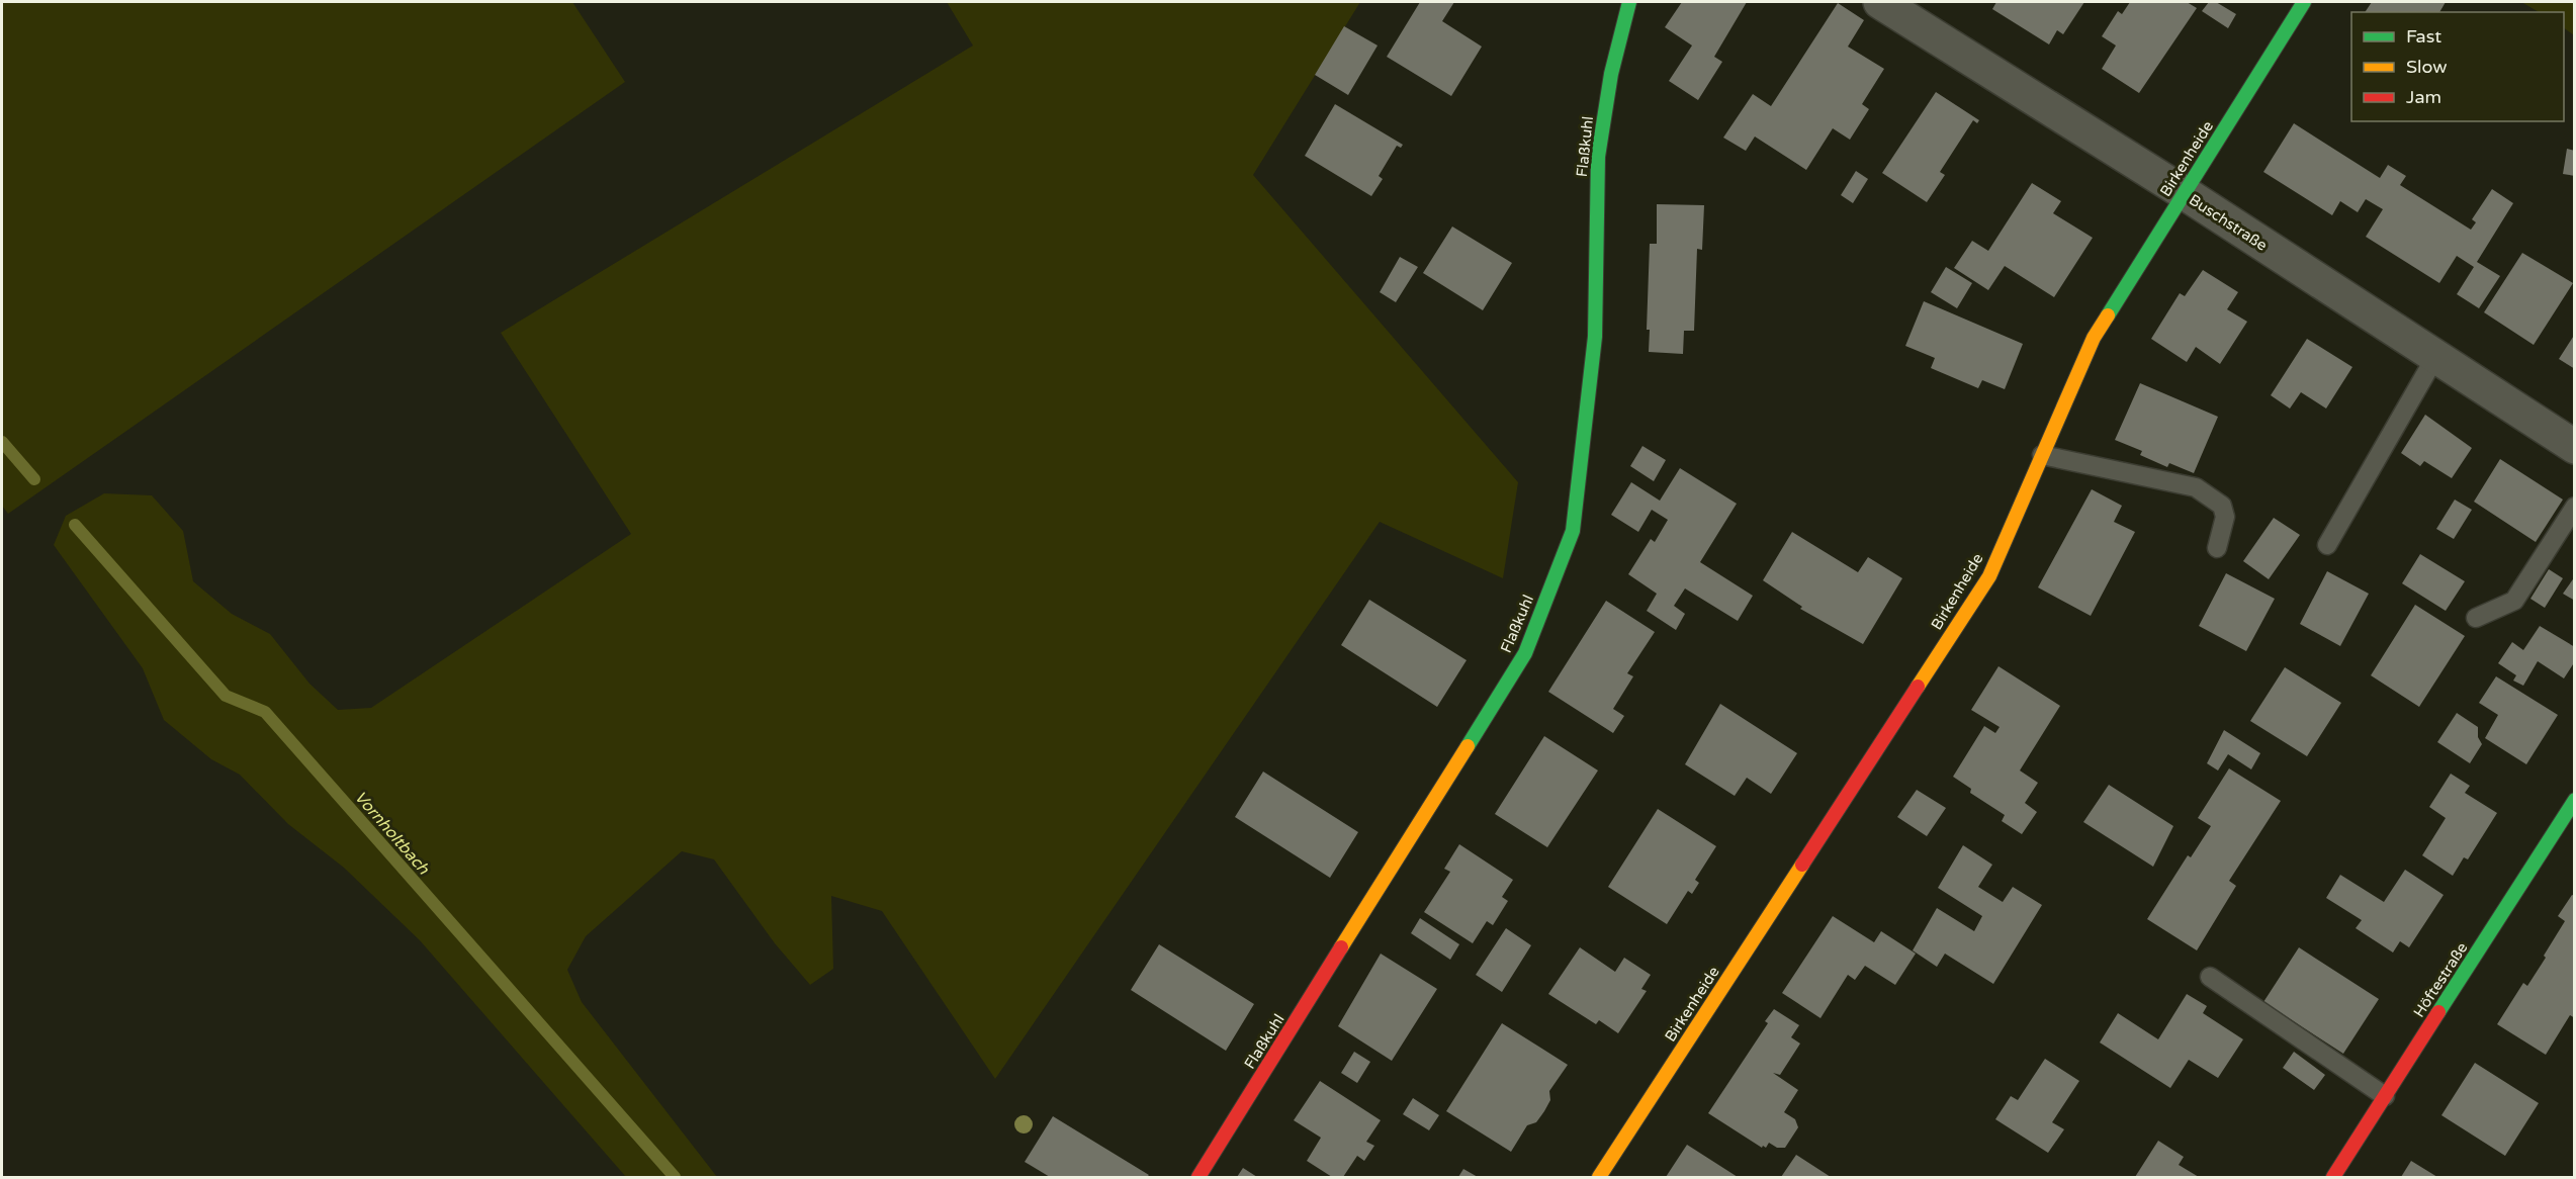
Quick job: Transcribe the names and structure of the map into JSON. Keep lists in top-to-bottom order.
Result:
{
  "streets": {
    "street": [
      "Flaßkuhl",
      "Birkenheide",
      "Buschstraße",
      "Höftestraße"
    ]
  },
  "crossings": [
    ["Birkenheide", "Buschstraße"]
  ],
  "water": ["Vornholtbach"],
  "legend": ["Fast", "Slow", "Jam"]
}
